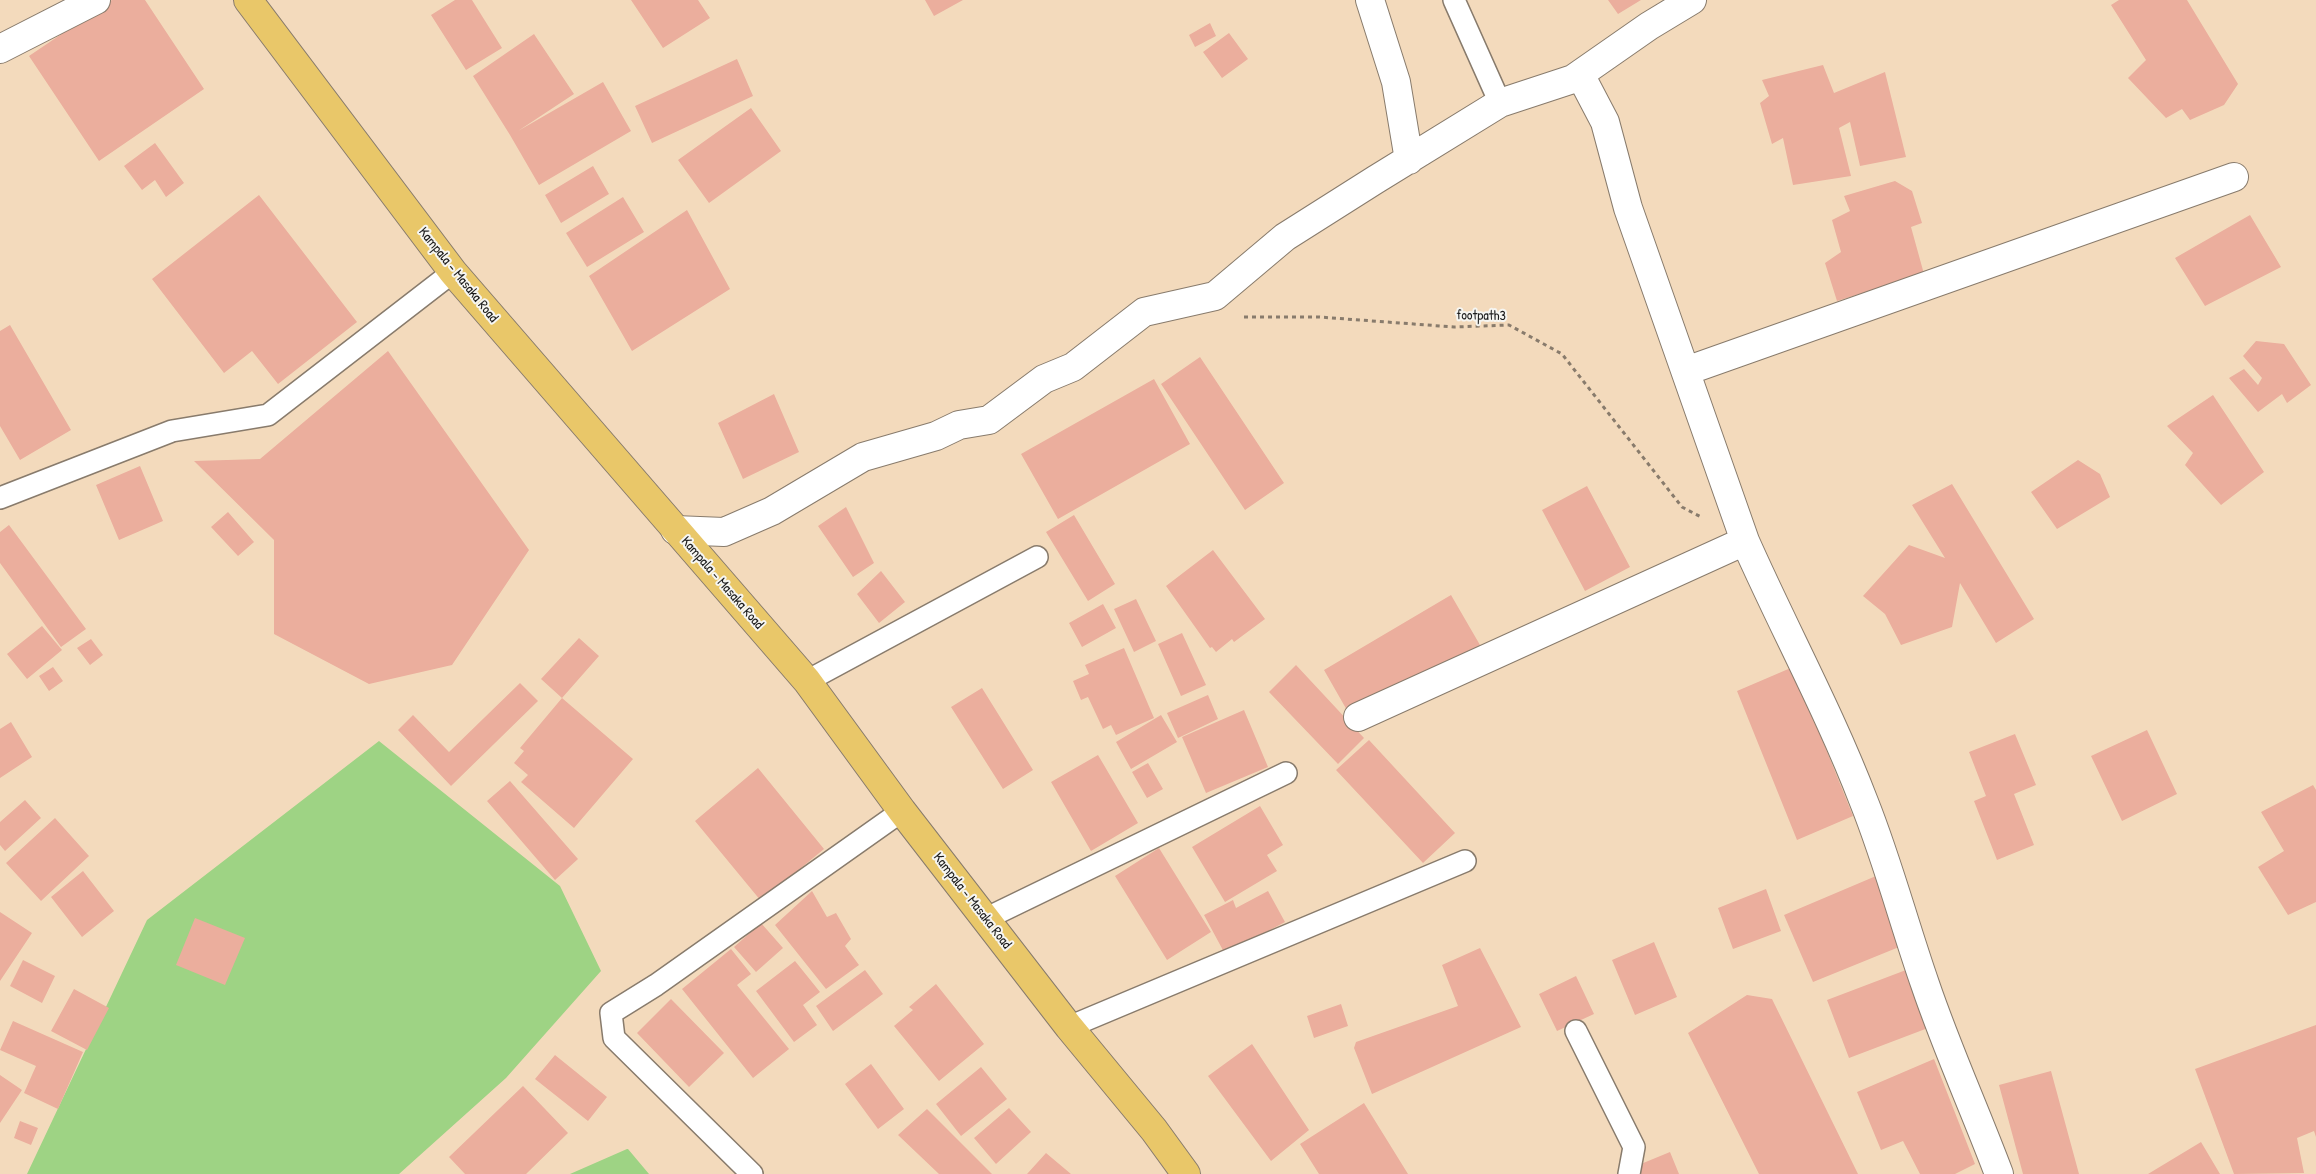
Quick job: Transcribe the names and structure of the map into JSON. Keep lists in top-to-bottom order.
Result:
{
  "streets": {
    "highway": ["Kampala - Masaka Road"],
    "path": ["footpath3"]
  }
}
